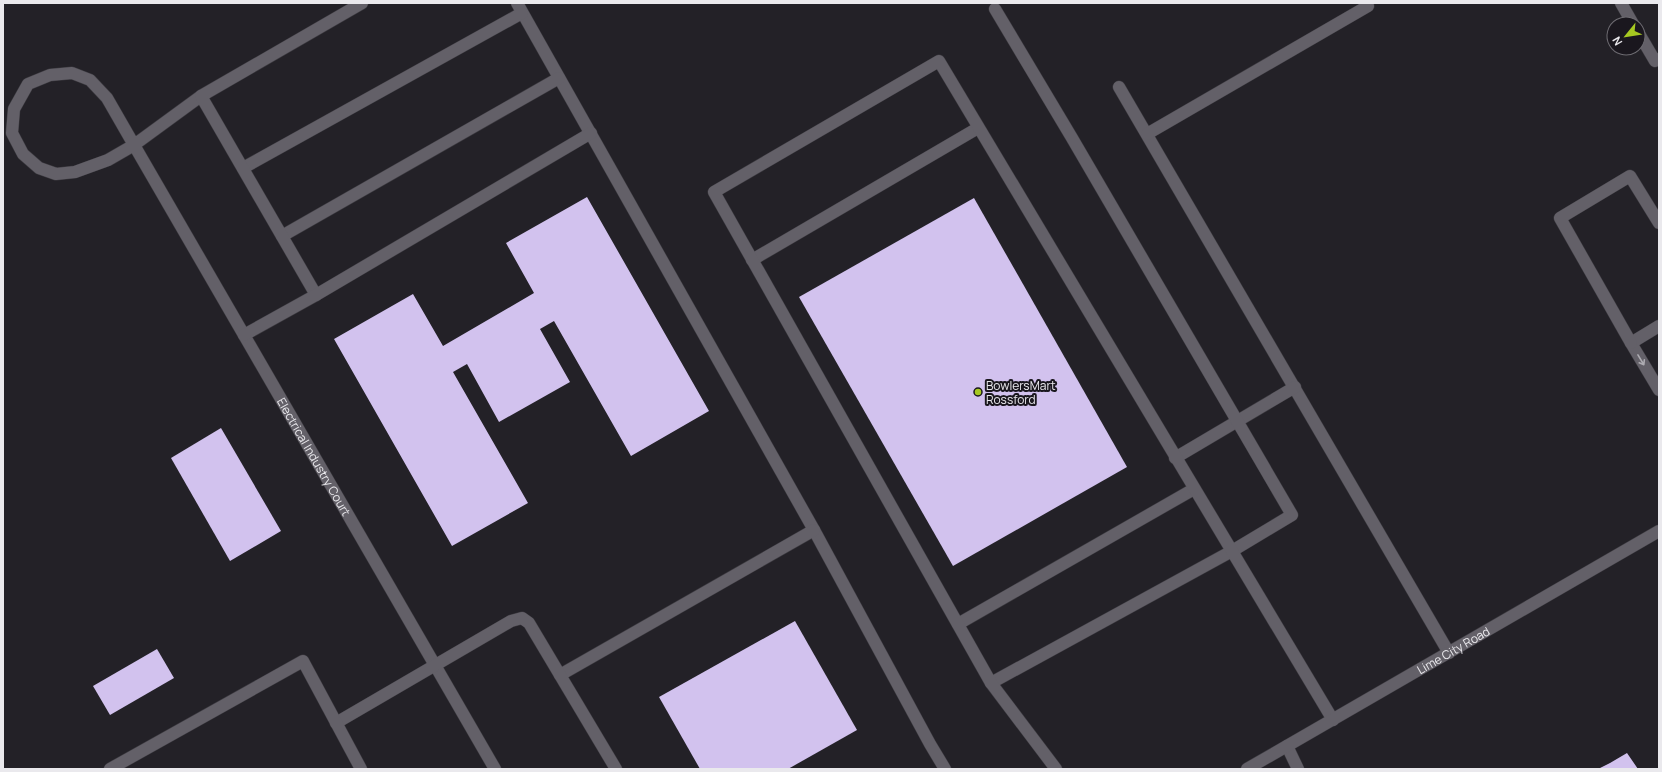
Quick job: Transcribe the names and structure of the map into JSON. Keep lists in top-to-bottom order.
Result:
{
  "streets": {
    "street": ["Electrical Industry Court", "Lime City Road"]
  },
  "places": ["BowlersMart Rossford"],
  "north": "bottom left"
}
